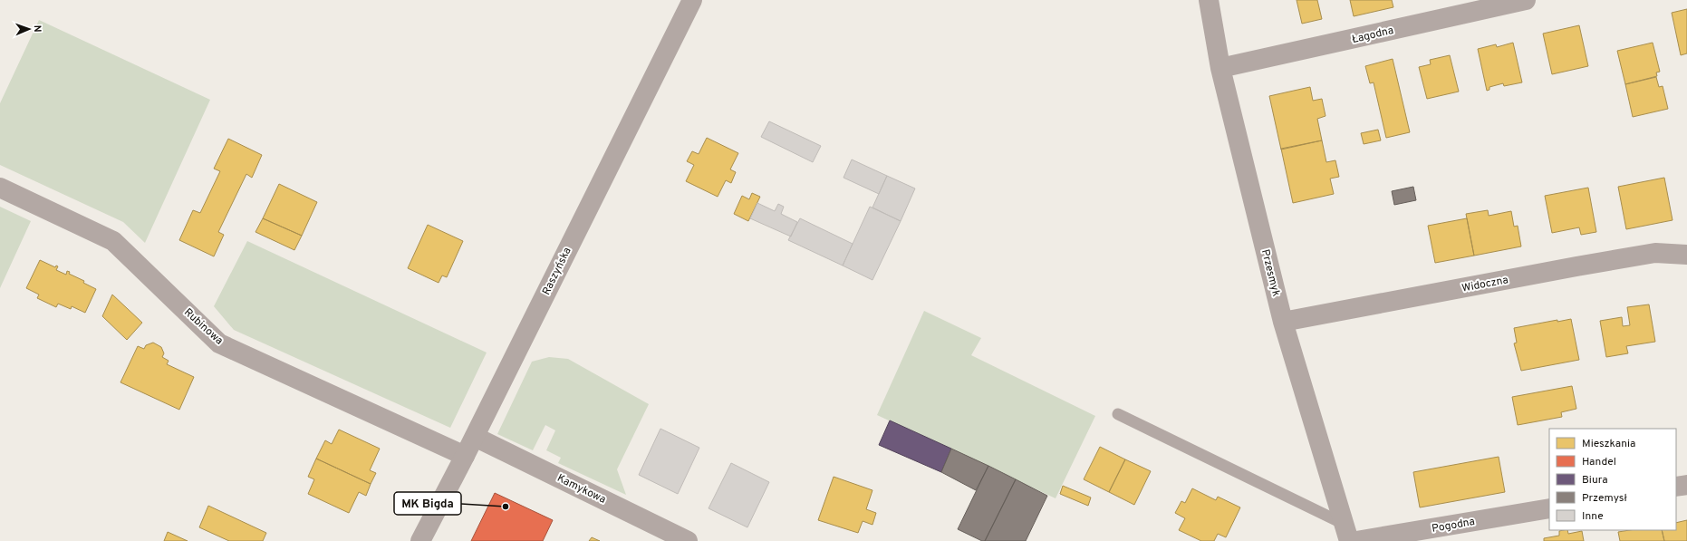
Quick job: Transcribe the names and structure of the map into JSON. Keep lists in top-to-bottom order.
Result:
{
  "streets": {
    "street": [
      "Łagodna",
      "Raszyńska",
      "Przesmyk",
      "Widoczna",
      "Rubinowa",
      "Kamykowa",
      "Pogodna"
    ]
  },
  "crossings": [
    ["Łagodna", "Przesmyk"],
    ["Raszyńska", "Rubinowa"],
    ["Raszyńska", "Kamykowa"],
    ["Przesmyk", "Widoczna"]
  ],
  "places": ["MK Bigda"],
  "legend": [
    "Mieszkania",
    "Handel",
    "Biura",
    "Przemysł",
    "Inne"
  ],
  "north": "right"
}
